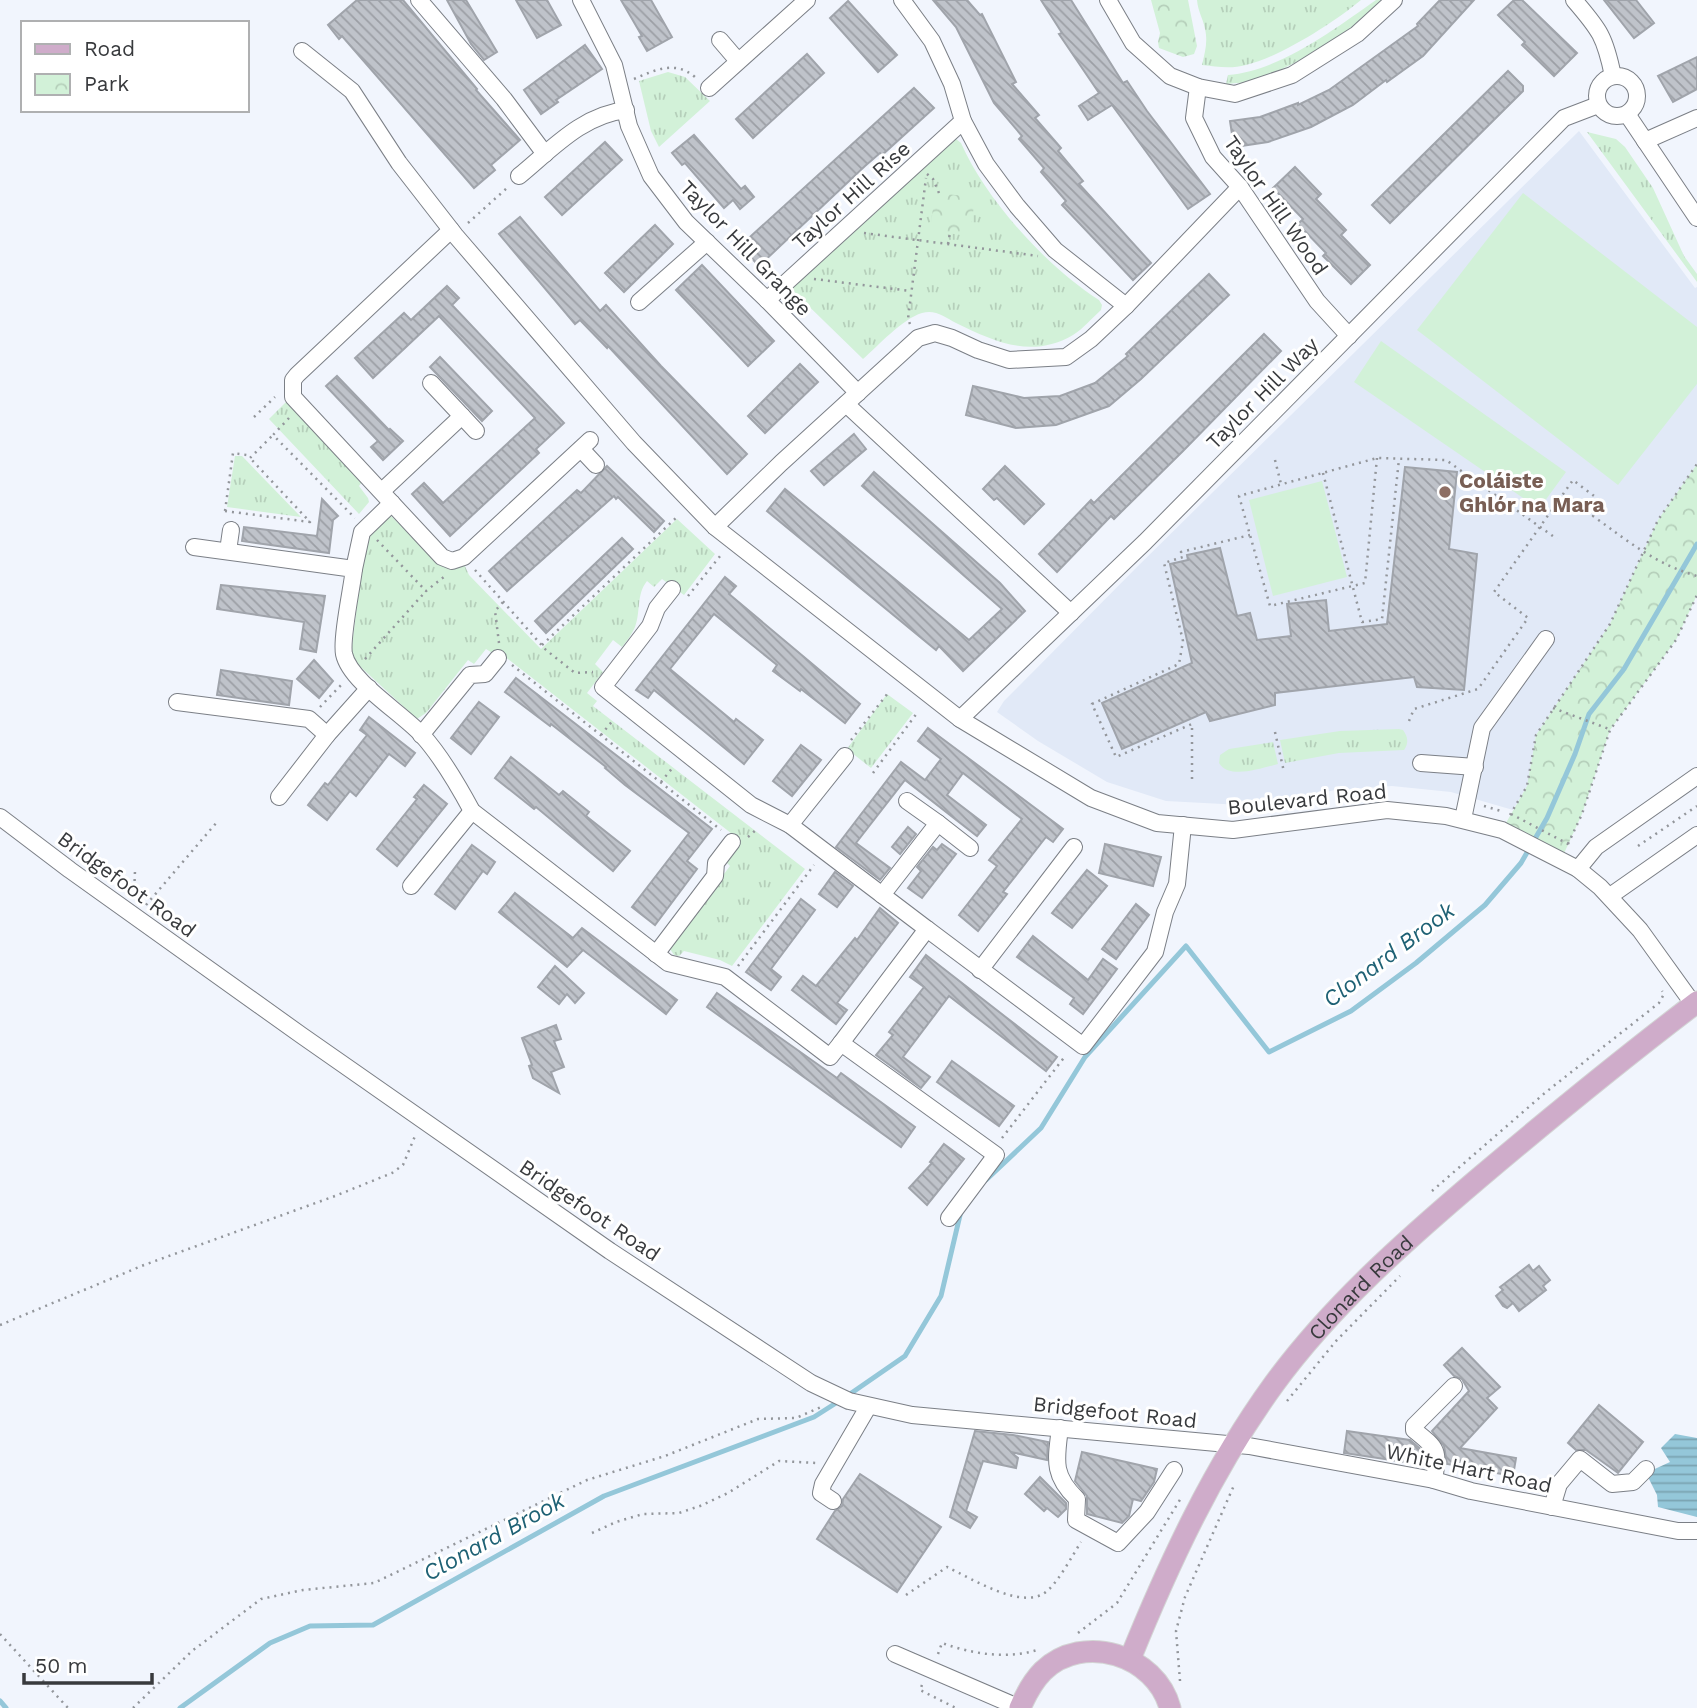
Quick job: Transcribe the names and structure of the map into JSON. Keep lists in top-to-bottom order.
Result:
{
  "streets": {
    "main road": ["Clonard Road"],
    "street": [
      "Taylor Hill Rise",
      "Taylor Hill Wood",
      "Taylor Hill Grange",
      "Taylor Hill Way",
      "Boulevard Road",
      "Bridgefoot Road",
      "White Hart Road"
    ]
  },
  "crossings": [
    ["Taylor Hill Rise", "Taylor Hill Grange"],
    ["Taylor Hill Wood", "Taylor Hill Way"],
    ["Taylor Hill Grange", "Taylor Hill Way"],
    ["Taylor Hill Way", "Boulevard Road"],
    ["Boulevard Road", "Clonard Road"],
    ["Bridgefoot Road", "Clonard Road"],
    ["Bridgefoot Road", "White Hart Road"],
    ["Clonard Road", "White Hart Road"]
  ],
  "water": ["Clonard Brook"],
  "places": ["Coláiste Ghlór na Mara"],
  "legend": ["Road", "Park"],
  "scale_bar": "50 m"
}
